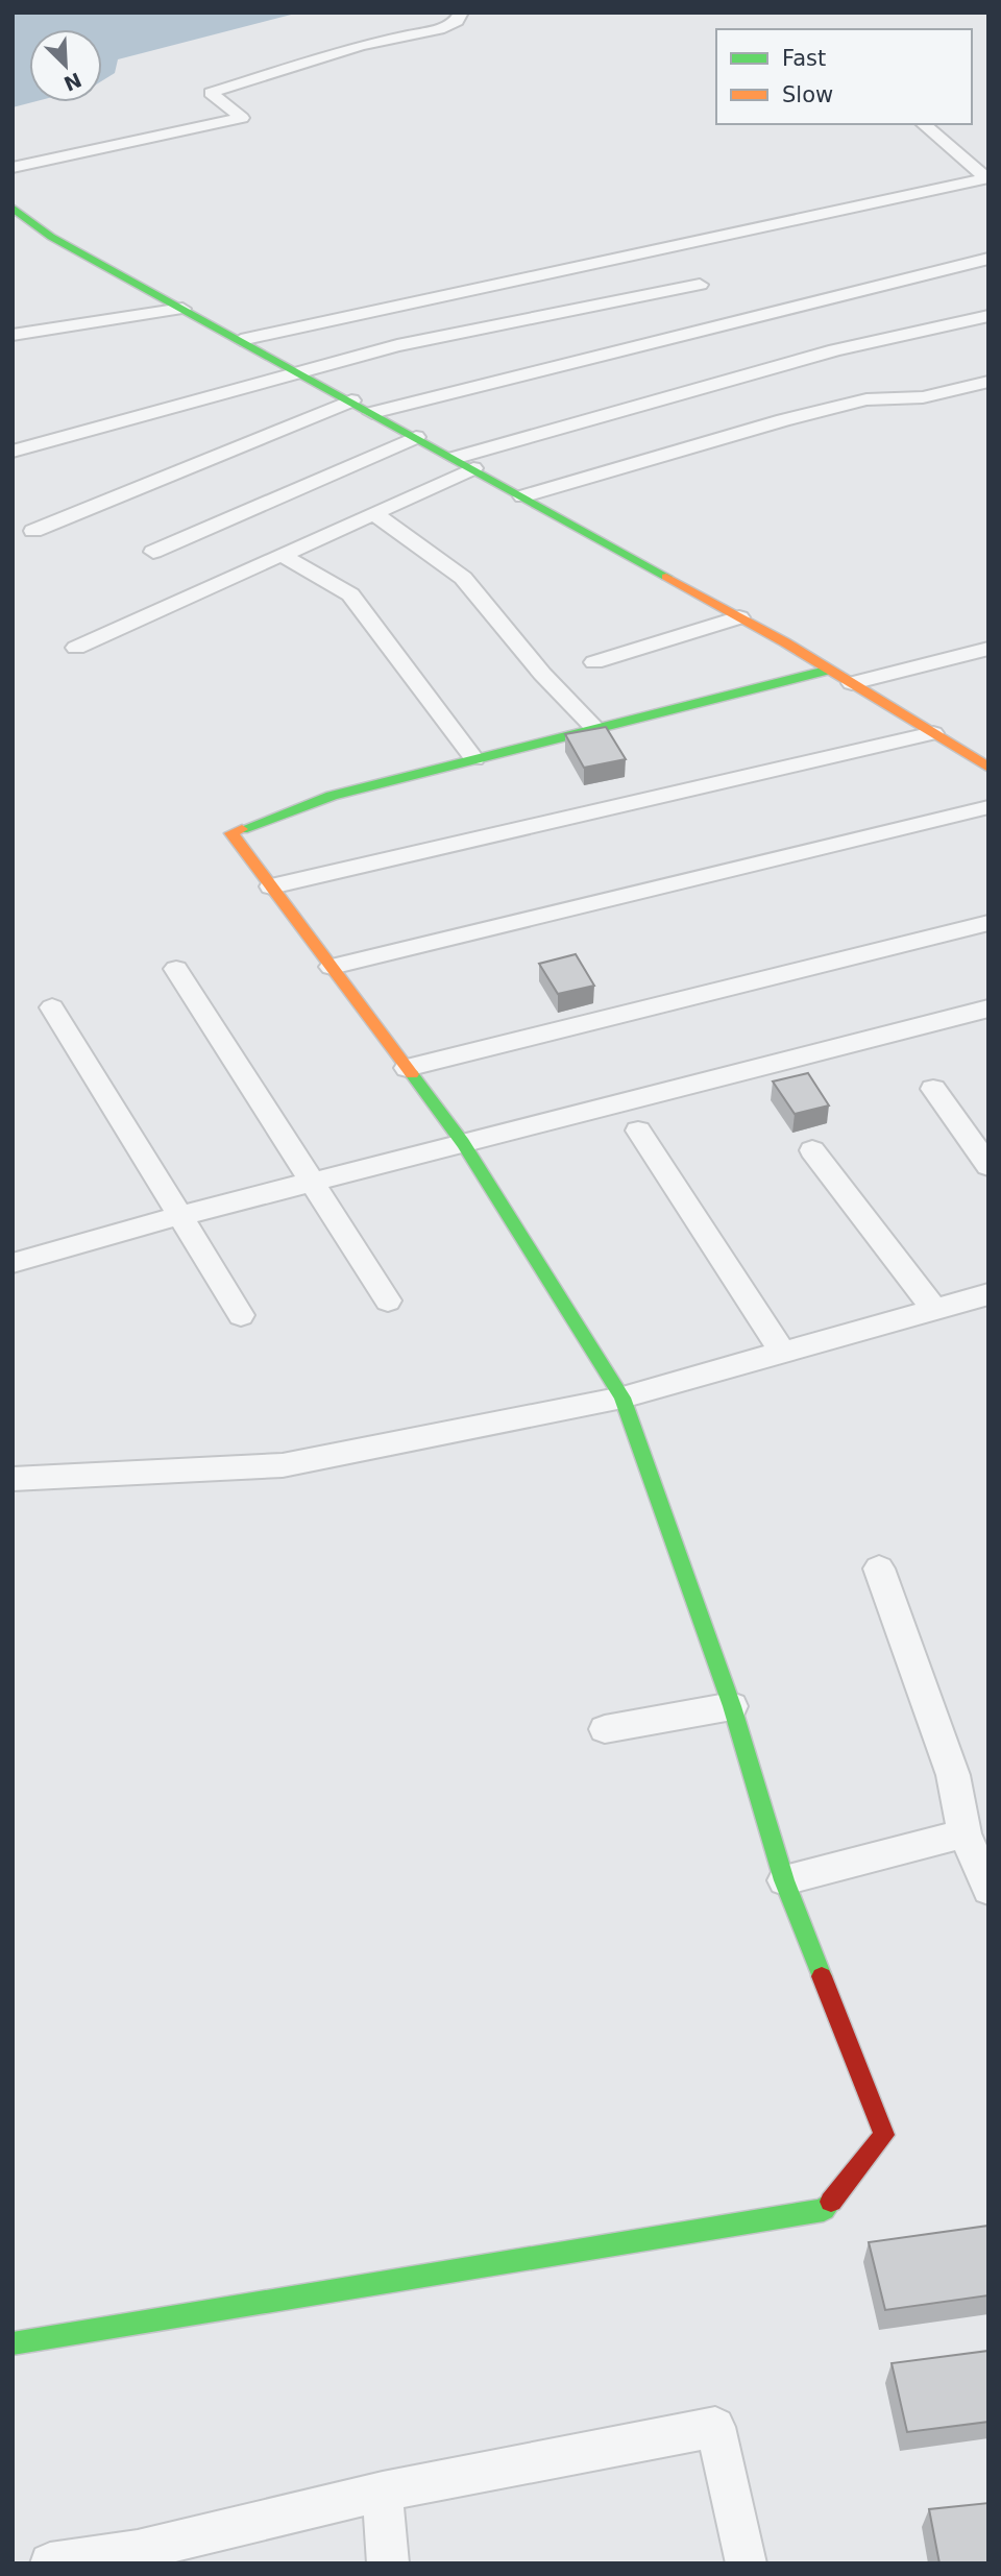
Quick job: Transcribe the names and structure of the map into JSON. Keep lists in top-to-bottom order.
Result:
{
  "legend": ["Fast", "Slow"],
  "north": "bottom right"
}
